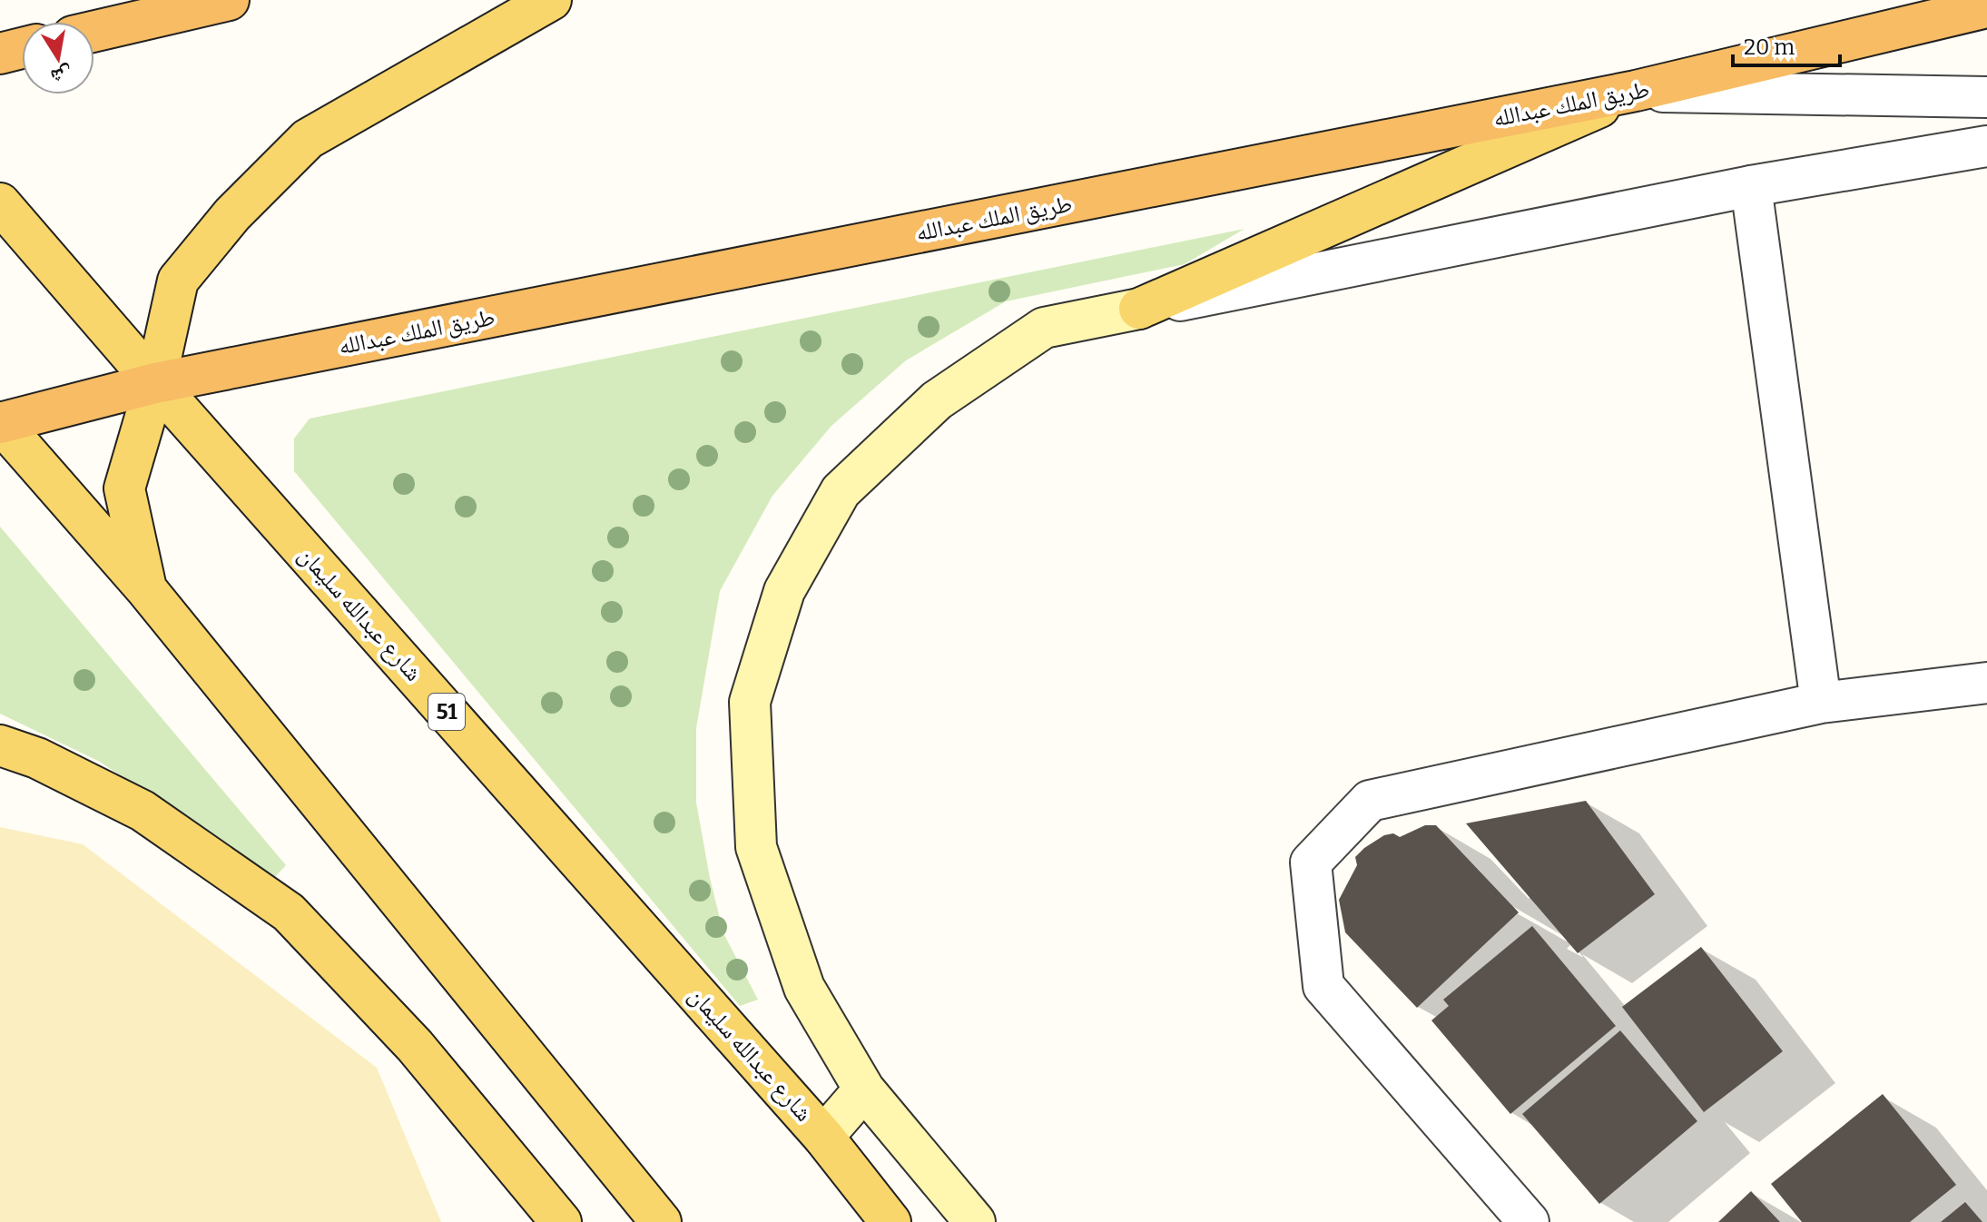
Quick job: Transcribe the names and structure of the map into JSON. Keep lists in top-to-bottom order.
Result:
{
  "streets": {
    "highway": ["طريق الملك عبدالله"],
    "main road": ["شارع عبدالله سليمان", "51"]
  },
  "crossings": [
    ["طريق الملك عبدالله", "شارع عبدالله سليمان"]
  ],
  "scale_bar": "20 m",
  "north": "bottom"
}
